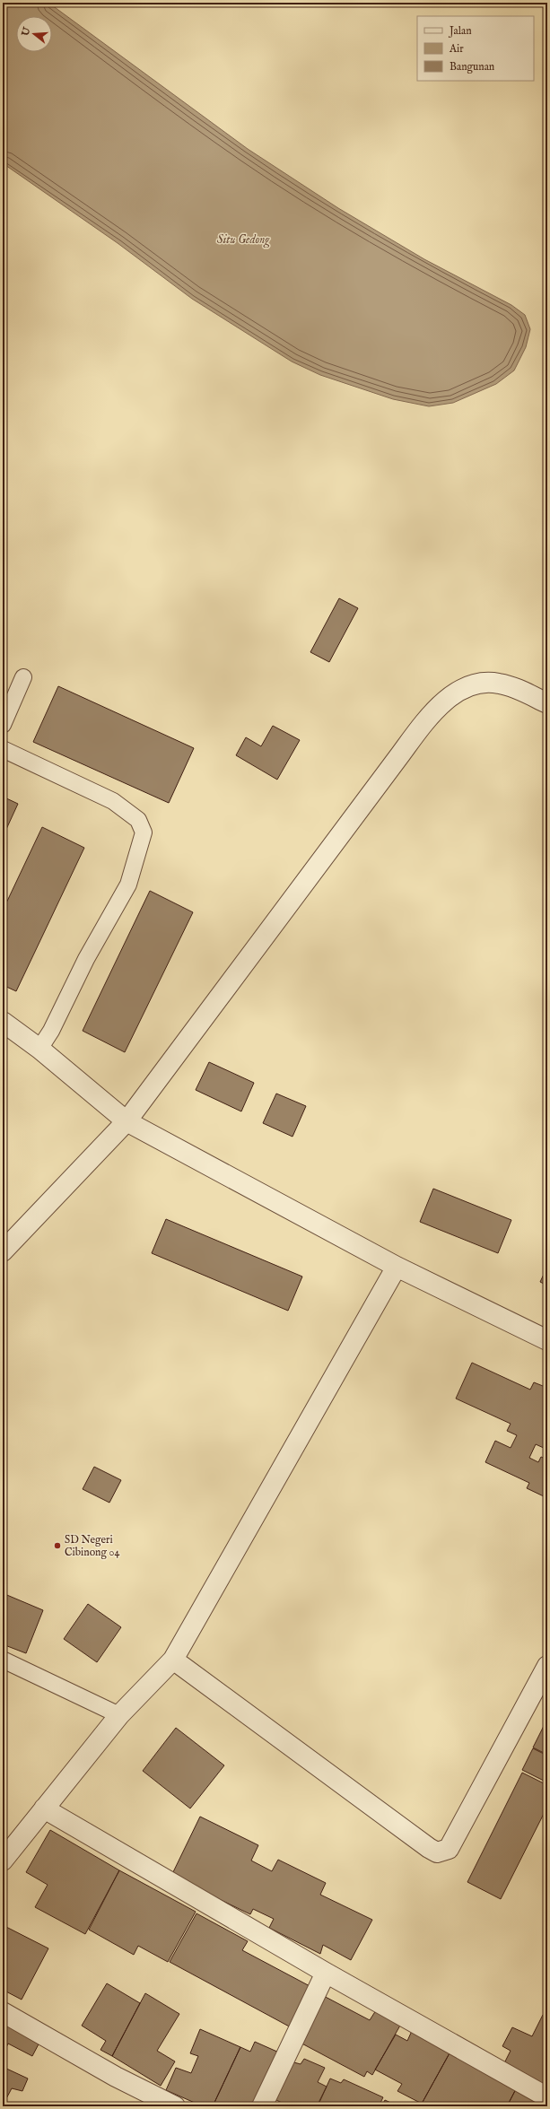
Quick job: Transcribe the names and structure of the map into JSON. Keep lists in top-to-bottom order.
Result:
{
  "water": ["Situ Gedong"],
  "places": ["SD Negeri Cibinong 04"],
  "legend": ["Jalan", "Air", "Bangunan"],
  "north": "left"
}
